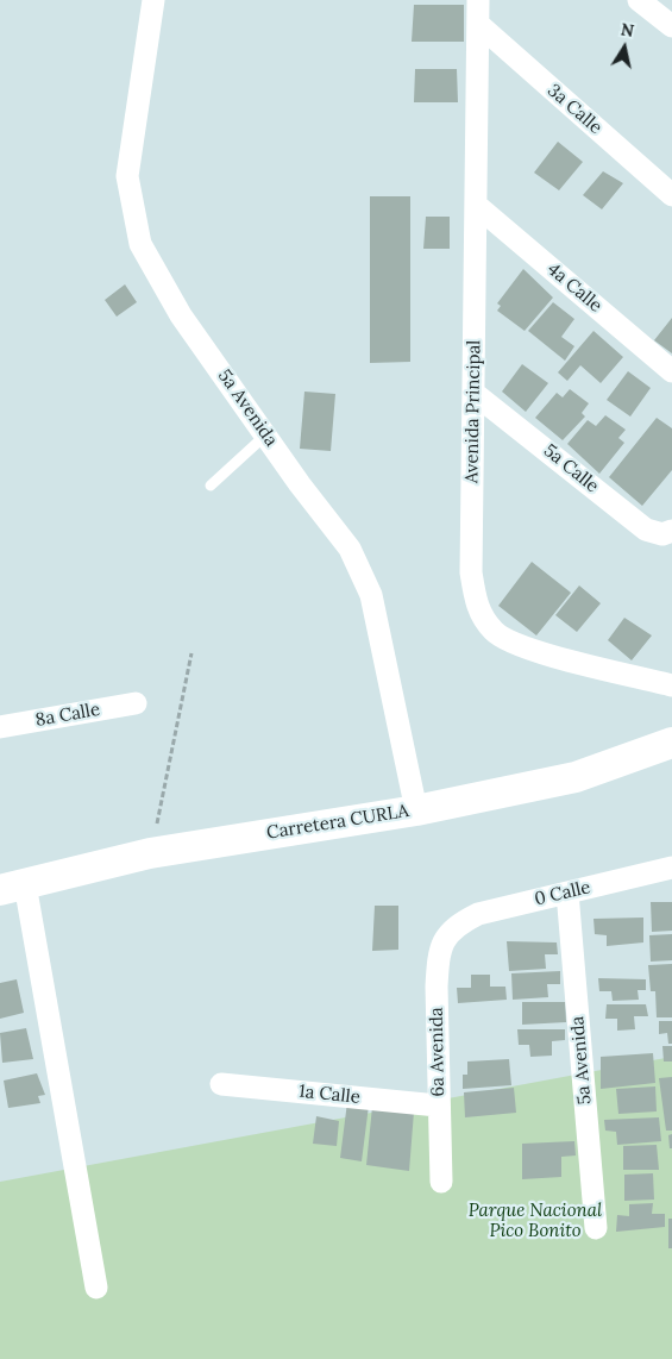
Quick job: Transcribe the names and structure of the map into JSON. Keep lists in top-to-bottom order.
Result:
{
  "streets": {
    "main road": ["Carretera CURLA"],
    "street": [
      "3a Calle",
      "4a Calle",
      "5a Avenida",
      "Avenida Principal",
      "5a Calle",
      "8a Calle",
      "0 Calle",
      "6a Avenida",
      "1a Calle"
    ]
  },
  "crossings": [
    ["3a Calle", "Avenida Principal"],
    ["4a Calle", "Avenida Principal"],
    ["5a Avenida", "Carretera CURLA"],
    ["5a Avenida", "0 Calle"],
    ["Avenida Principal", "5a Calle"],
    ["0 Calle", "6a Avenida"],
    ["6a Avenida", "1a Calle"]
  ],
  "parks": ["Parque Nacional Pico Bonito"],
  "north": "top"
}
